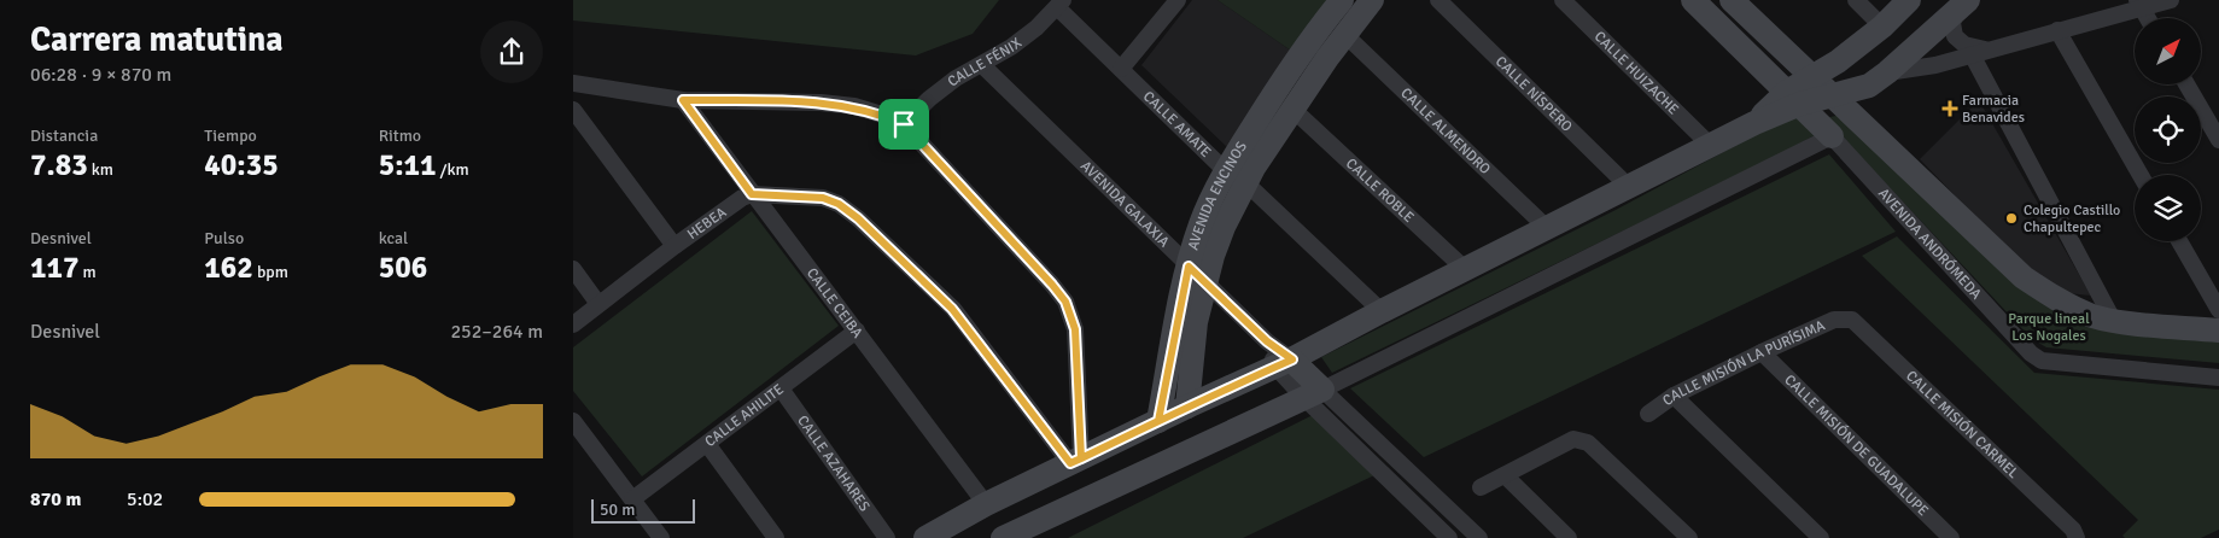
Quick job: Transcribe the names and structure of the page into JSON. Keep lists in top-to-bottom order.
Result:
{
  "streets": {
    "street": [
      "CALLE FÉNIX",
      "CALLE HUIZACHE",
      "CALLE NÍSPERO",
      "CALLE AMATE",
      "CALLE ALMENDRO",
      "CALLE ROBLE",
      "AVENIDA ENCINOS",
      "AVENIDA GALAXIA",
      "HEBEA",
      "AVENIDA ANDRÓMEDA",
      "CALLE CEIBA",
      "CALLE MISIÓN LA PURÍSIMA",
      "CALLE AHILITE",
      "CALLE MISIÓN CARMEL",
      "CALLE MISIÓN DE GUADALUPE",
      "CALLE AZAHARES"
    ]
  },
  "crossings": [
    ["CALLE FÉNIX", "CALLE AMATE"],
    ["CALLE FÉNIX", "AVENIDA GALAXIA"],
    ["CALLE AMATE", "AVENIDA ENCINOS"],
    ["CALLE ALMENDRO", "AVENIDA ENCINOS"],
    ["CALLE ROBLE", "AVENIDA ENCINOS"],
    ["AVENIDA ENCINOS", "AVENIDA GALAXIA"],
    ["HEBEA", "CALLE CEIBA"],
    ["CALLE CEIBA", "CALLE AHILITE"],
    ["CALLE MISIÓN LA PURÍSIMA", "CALLE MISIÓN CARMEL"],
    ["CALLE MISIÓN LA PURÍSIMA", "CALLE MISIÓN DE GUADALUPE"],
    ["CALLE AHILITE", "CALLE AZAHARES"]
  ],
  "parks": ["Parque lineal Los Nogales"],
  "places": {
    "health": ["Farmacia Benavides"],
    "other": ["Colegio Castillo Chapultepec"]
  },
  "scale_bar": "50 m",
  "north": "top right",
  "page": {
    "heading": ["Carrera matutina", "06:28 · 9 × 870 m"],
    "stats": [
      ["Distancia", "7.83 km"],
      ["Tiempo", "40:35"],
      ["Ritmo", "5:11 /km"],
      ["Desnivel", "117 m"],
      ["Pulso", "162 bpm"],
      ["kcal", "506"]
    ],
    "chart": ["Desnivel", "252–264 m"],
    "list": [
      {
        "name": "870 m",
        "note": "5:02"
      }
    ],
    "scale": "50 m"
  }
}
